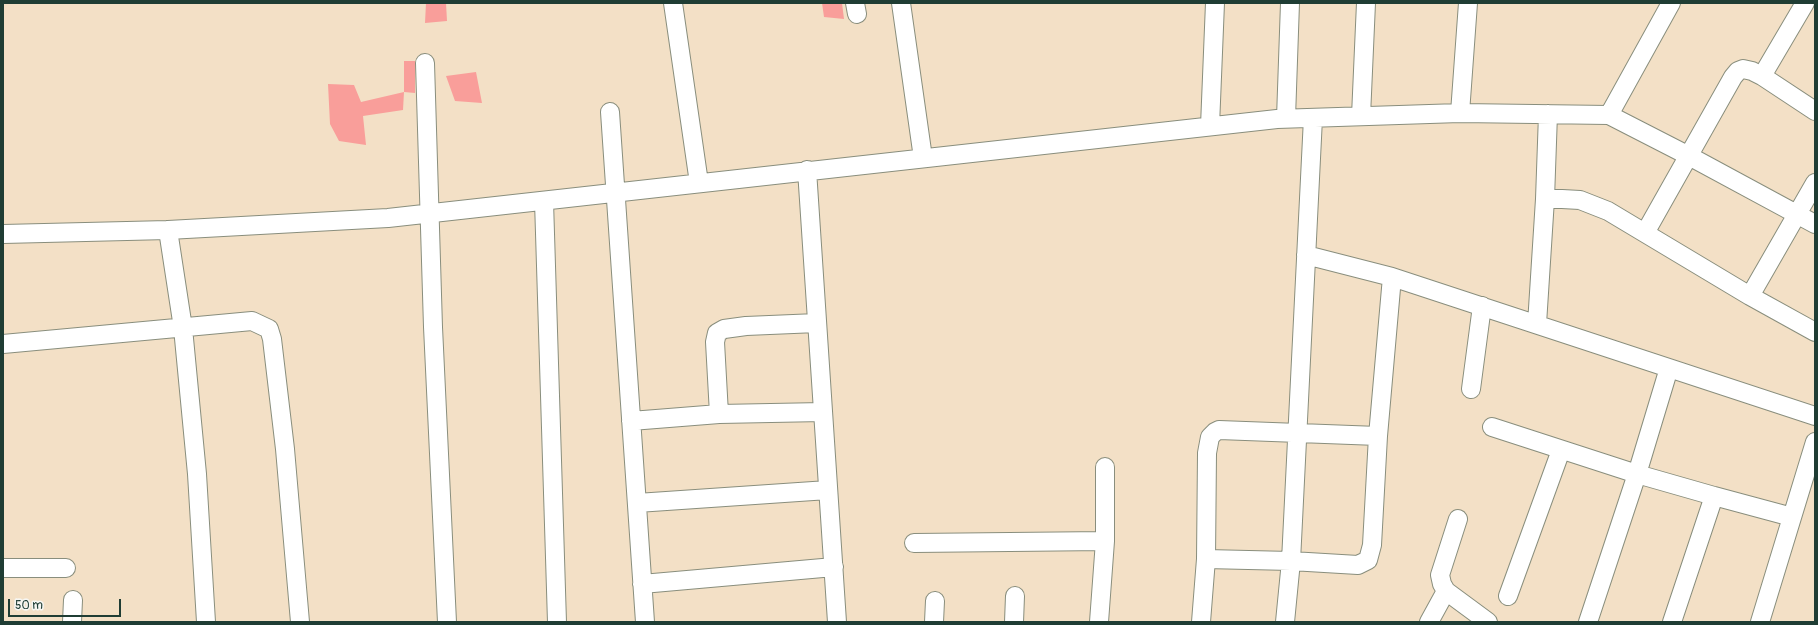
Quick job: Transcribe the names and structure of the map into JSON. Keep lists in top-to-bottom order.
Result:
{
  "scale_bar": "50 m"
}
